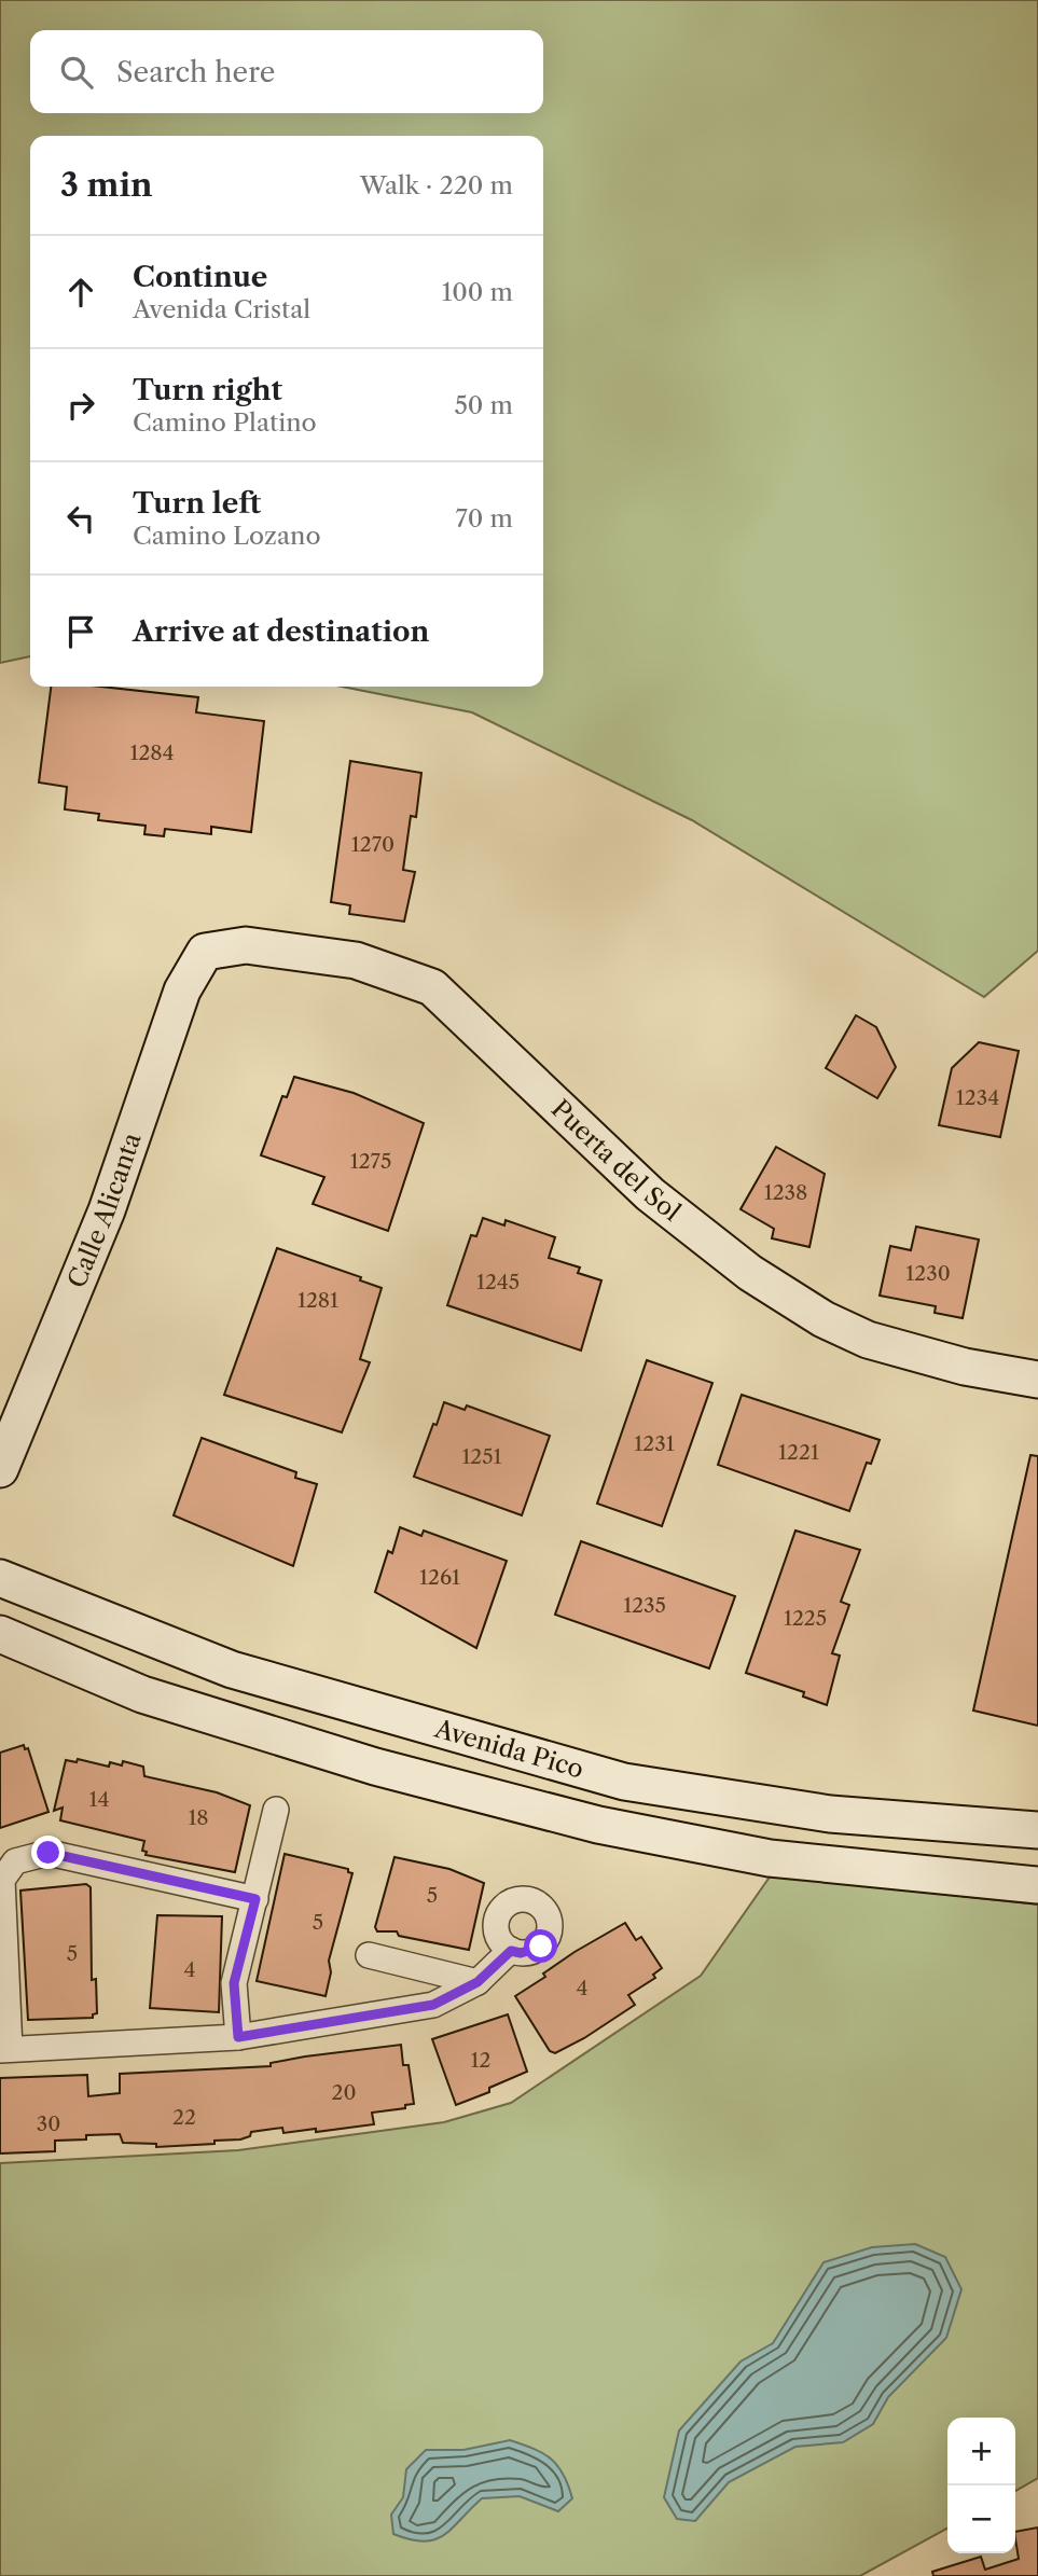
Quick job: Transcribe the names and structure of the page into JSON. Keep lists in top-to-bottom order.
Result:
{
  "streets": {
    "main road": ["Puerta del Sol", "Calle Alicanta", "Avenida Pico"]
  },
  "crossings": [
    ["Puerta del Sol", "Calle Alicanta"]
  ],
  "house_numbers": [
    "1284",
    "1270",
    "1234",
    "1275",
    "1238",
    "1230",
    "1245",
    "1281",
    "1231",
    "1221",
    "1251",
    "1261",
    "1235",
    "1225",
    "14",
    "18",
    "5",
    "5",
    "5",
    "4",
    "4",
    "12",
    "20",
    "22",
    "30"
  ],
  "page": {
    "search": "Search here",
    "heading": ["3 min", "Walk · 220 m"],
    "list": [
      ["Continue", "Avenida Cristal", "100 m"],
      ["Turn right", "Camino Platino", "50 m"],
      ["Turn left", "Camino Lozano", "70 m"],
      "Arrive at destination"
    ],
    "map_buttons": ["+", "−"]
  }
}
